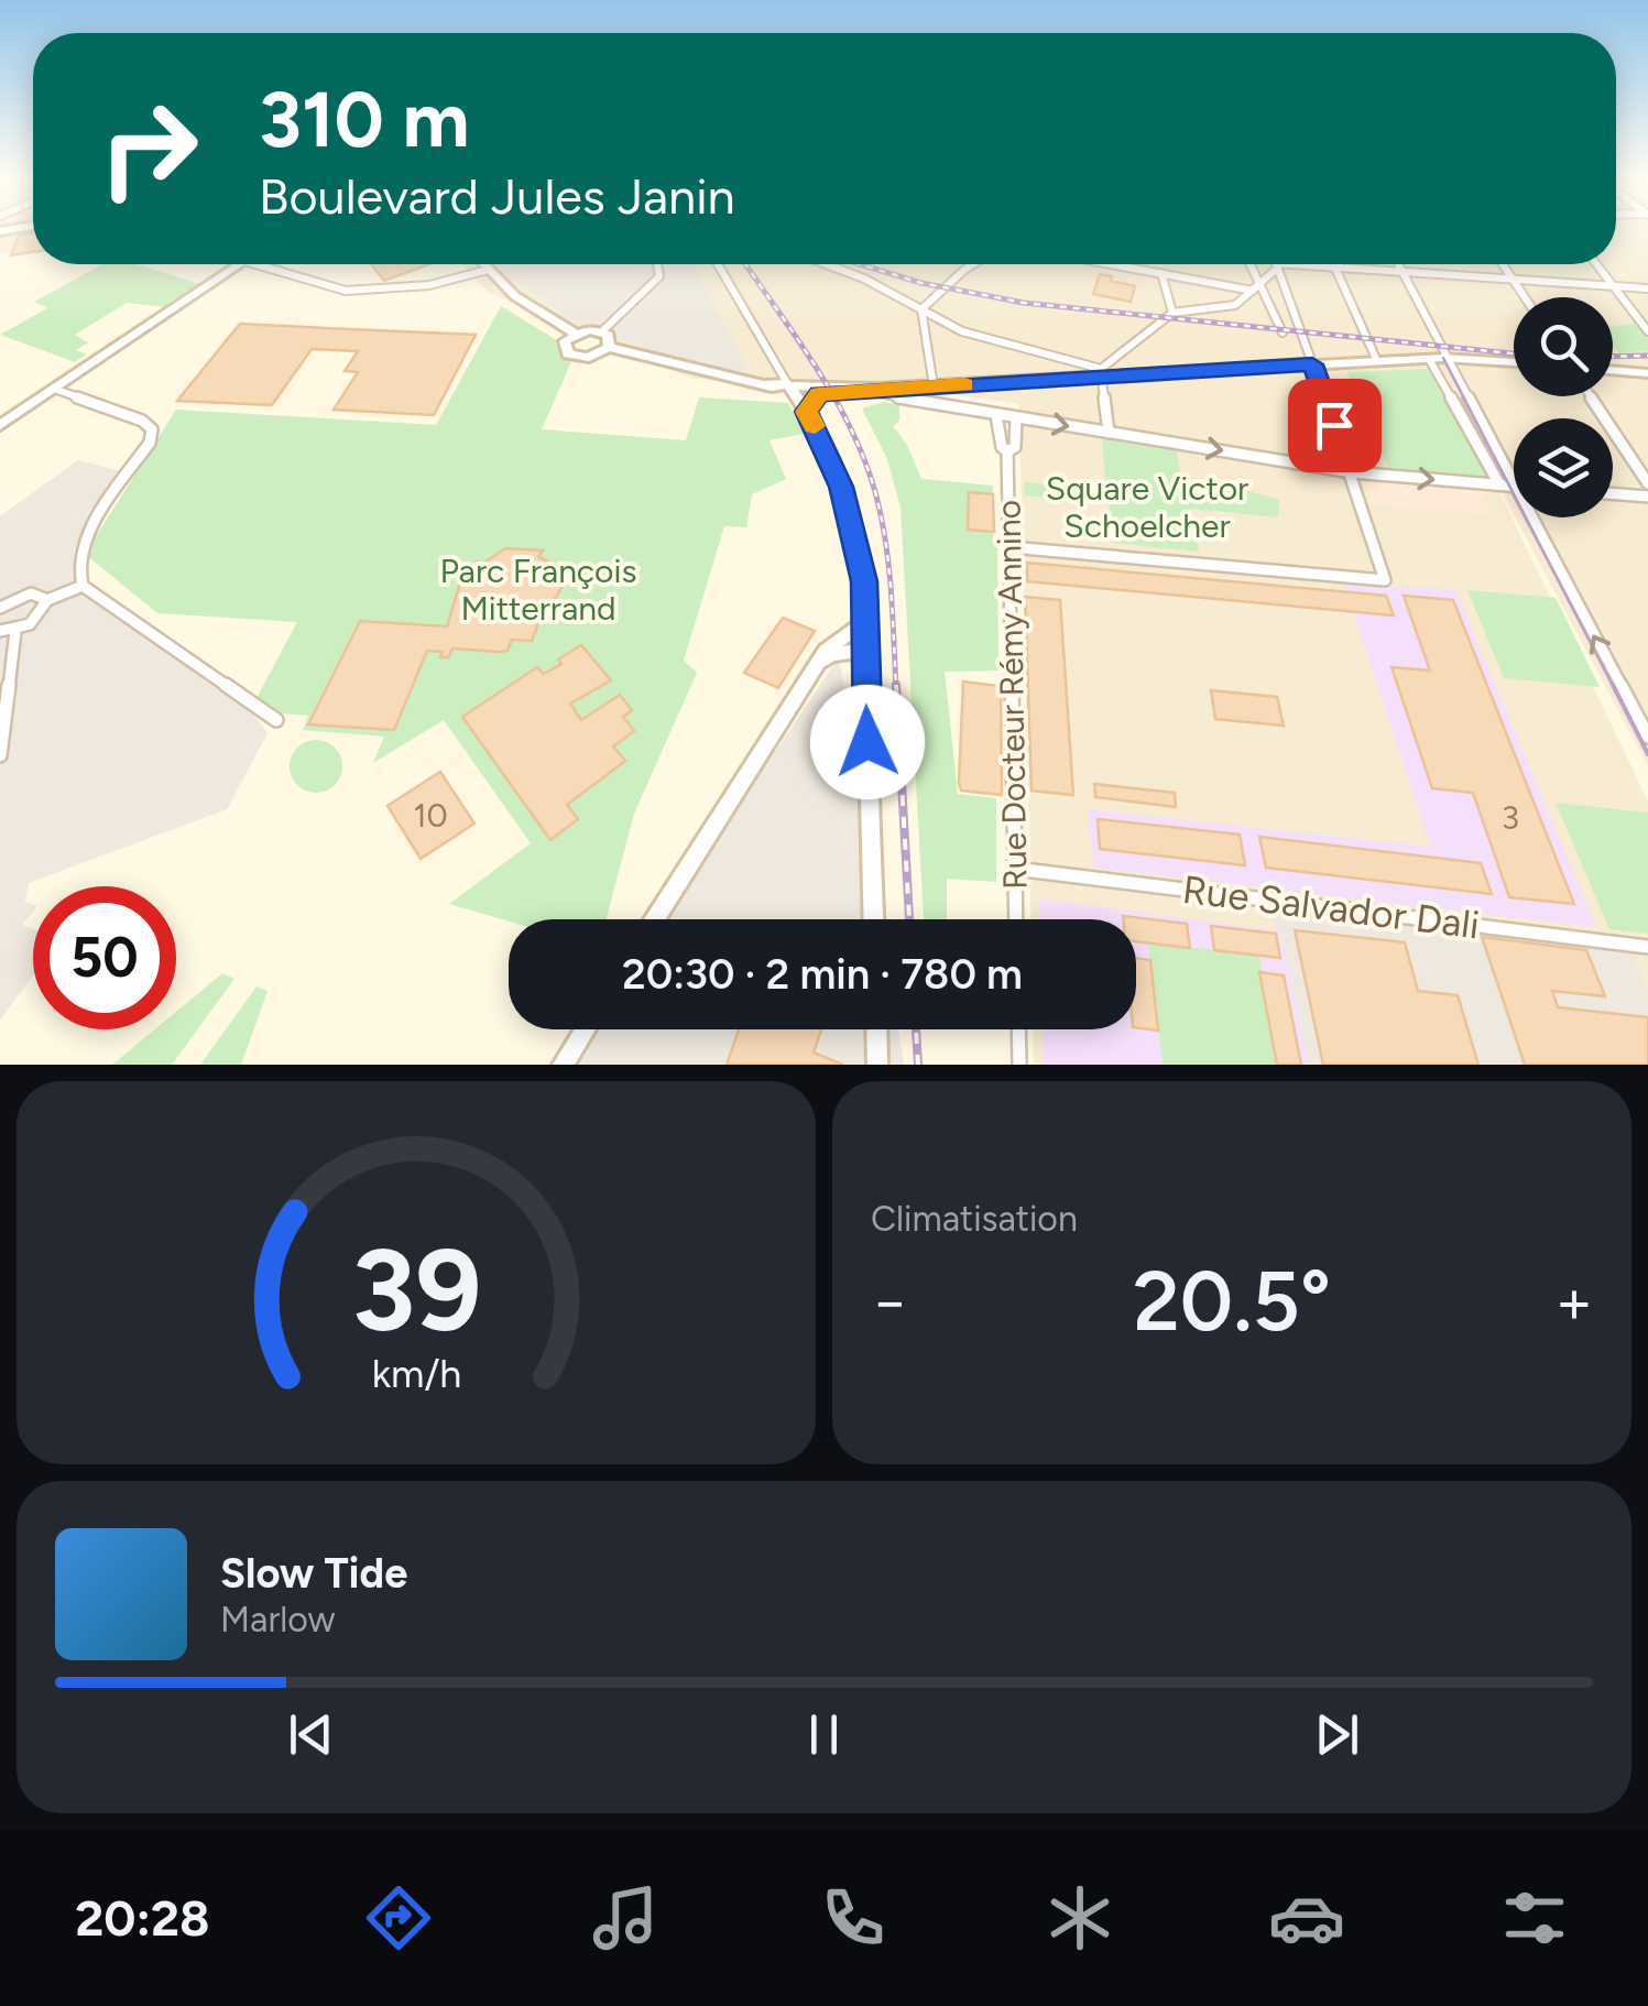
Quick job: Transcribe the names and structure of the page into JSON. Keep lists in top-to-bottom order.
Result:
{
  "streets": {
    "street": ["Rue Docteur Rémy Annino", "Rue Salvador Dali"]
  },
  "crossings": [
    ["Rue Docteur Rémy Annino", "Rue Salvador Dali"]
  ],
  "parks": ["Square Victor Schoelcher", "Parc François Mitterrand"],
  "house_numbers": ["10", "3"],
  "page": {
    "turn": ["310 m", "Boulevard Jules Janin"],
    "limit": "50",
    "trip": "20:30 · 2 min · 780 m",
    "tile": "Climatisation",
    "heat": ["−", "20.5°", "+"],
    "song": ["Slow Tide", "Marlow"],
    "tabs": "20:28",
    "gauge": ["39", "km/h"]
  }
}
